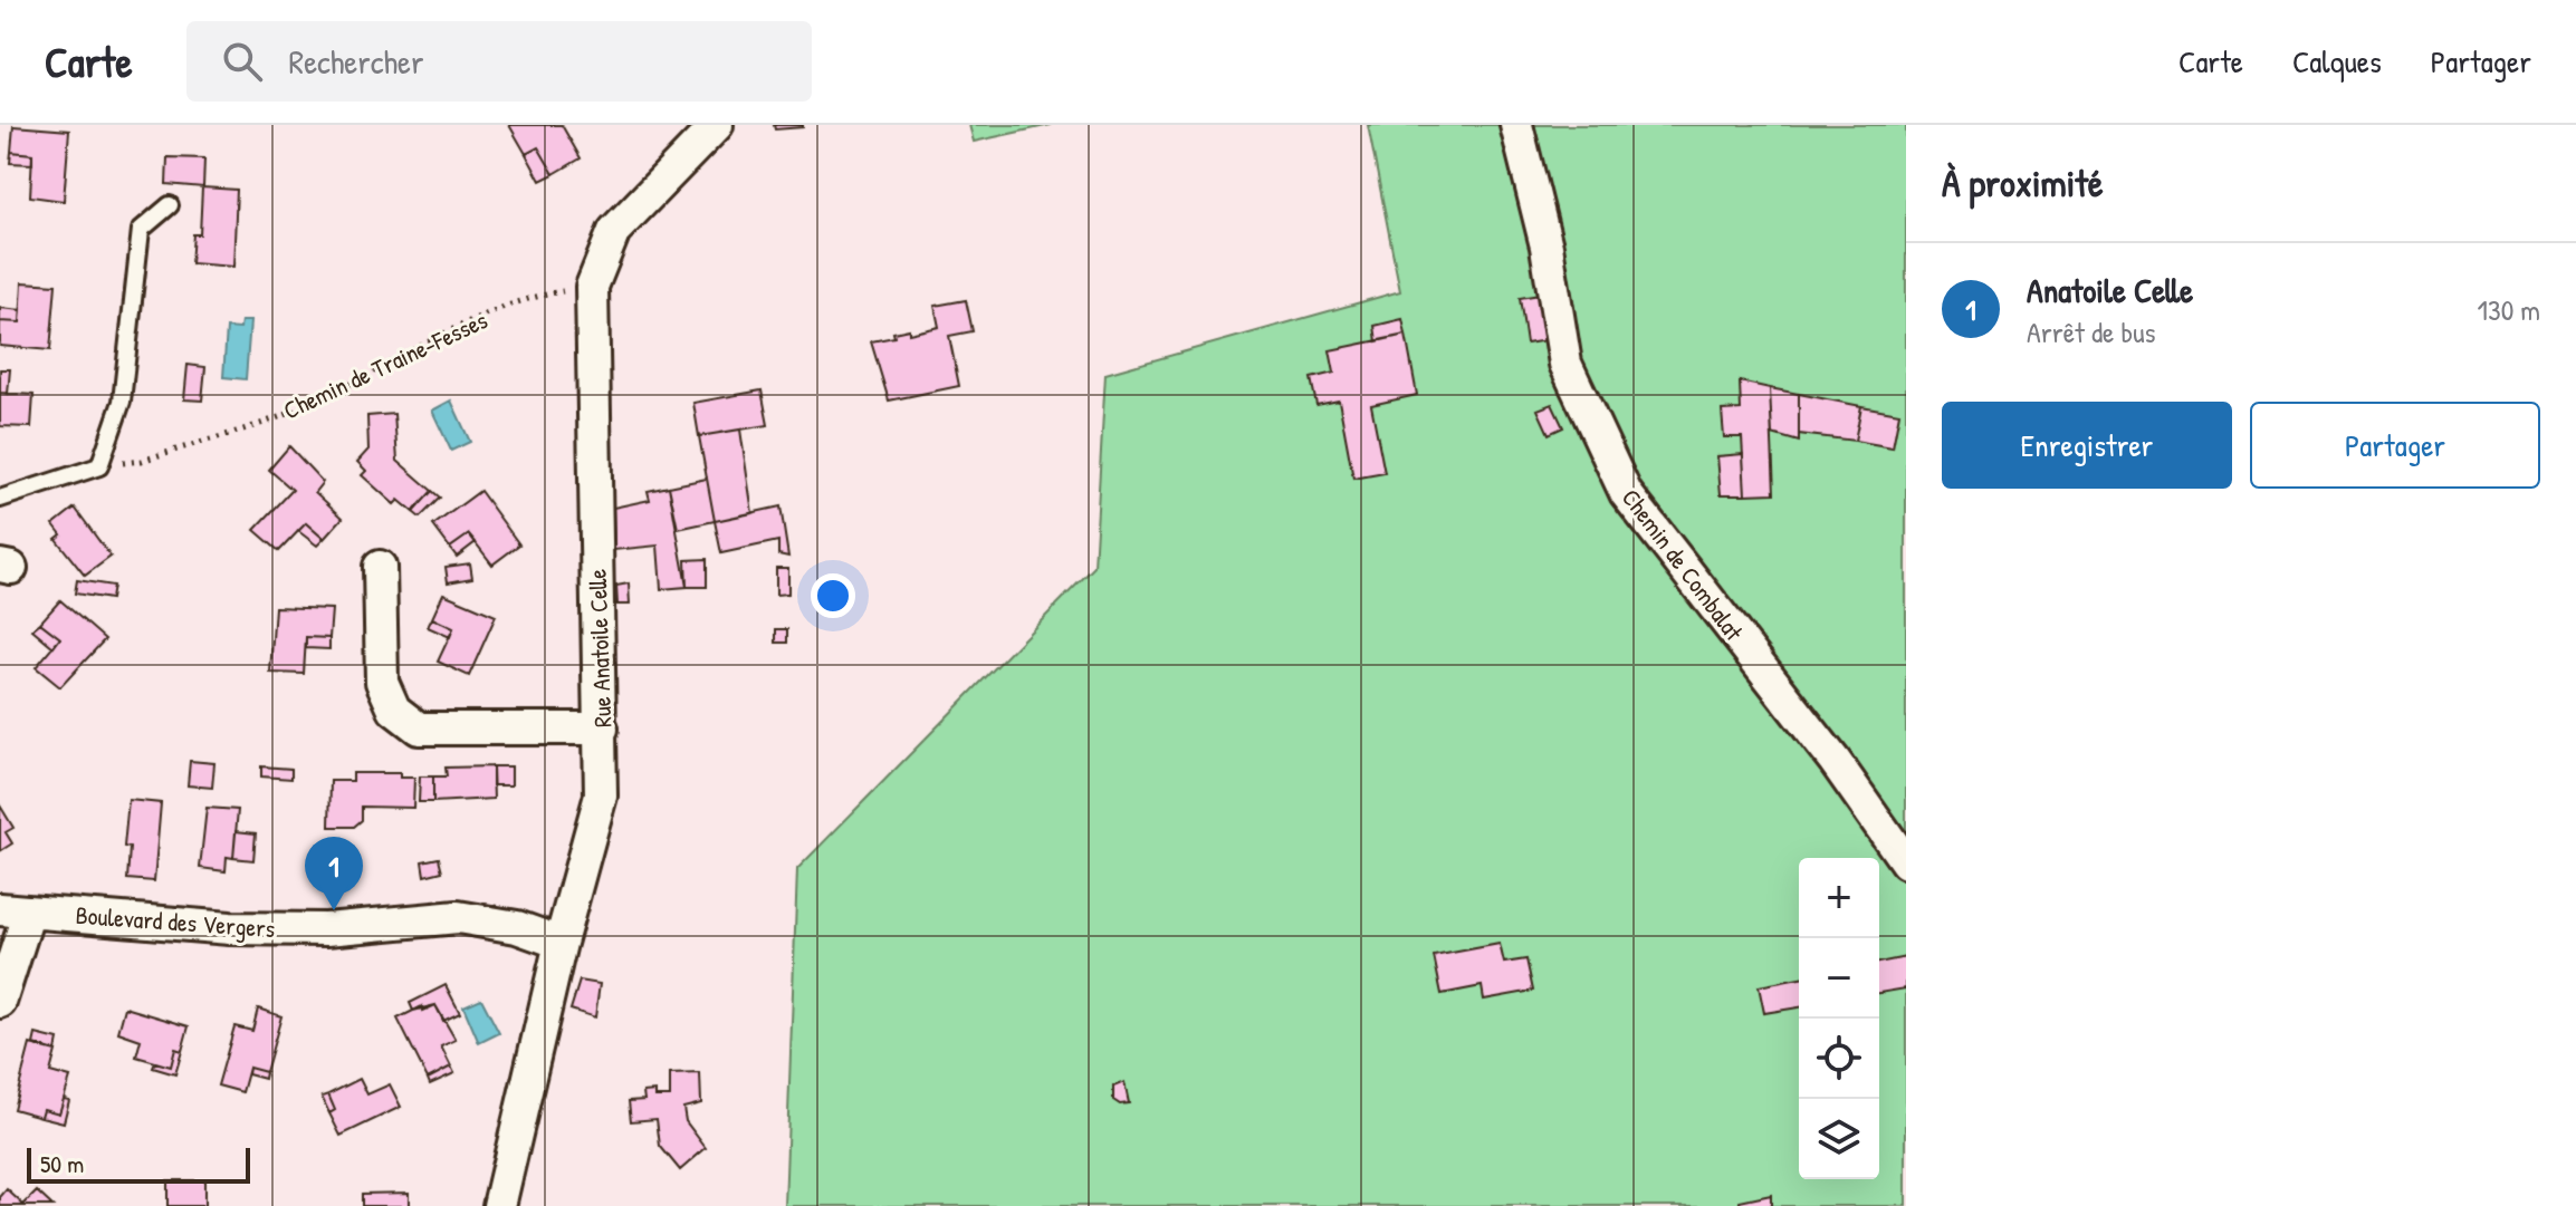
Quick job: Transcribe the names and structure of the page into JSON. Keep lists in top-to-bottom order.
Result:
{
  "streets": {
    "street": ["Chemin de Combalat", "Rue Anatoile Celle", "Boulevard des Vergers"],
    "path": ["Chemin de Traine-Fesses"]
  },
  "crossings": [
    ["Rue Anatoile Celle", "Boulevard des Vergers"]
  ],
  "scale_bar": "50 m",
  "page": {
    "header": "Carte",
    "search": "Rechercher",
    "nav": ["Carte", "Calques", "Partager"],
    "heading": "À proximité",
    "list": [
      {
        "mark": "1",
        "name": "Anatoile Celle",
        "note": "Arrêt de bus",
        "value": "130 m"
      }
    ],
    "buttons": ["Enregistrer", "Partager"],
    "pins": "1",
    "map_buttons": ["+", "−"],
    "scale": "50 m"
  }
}
